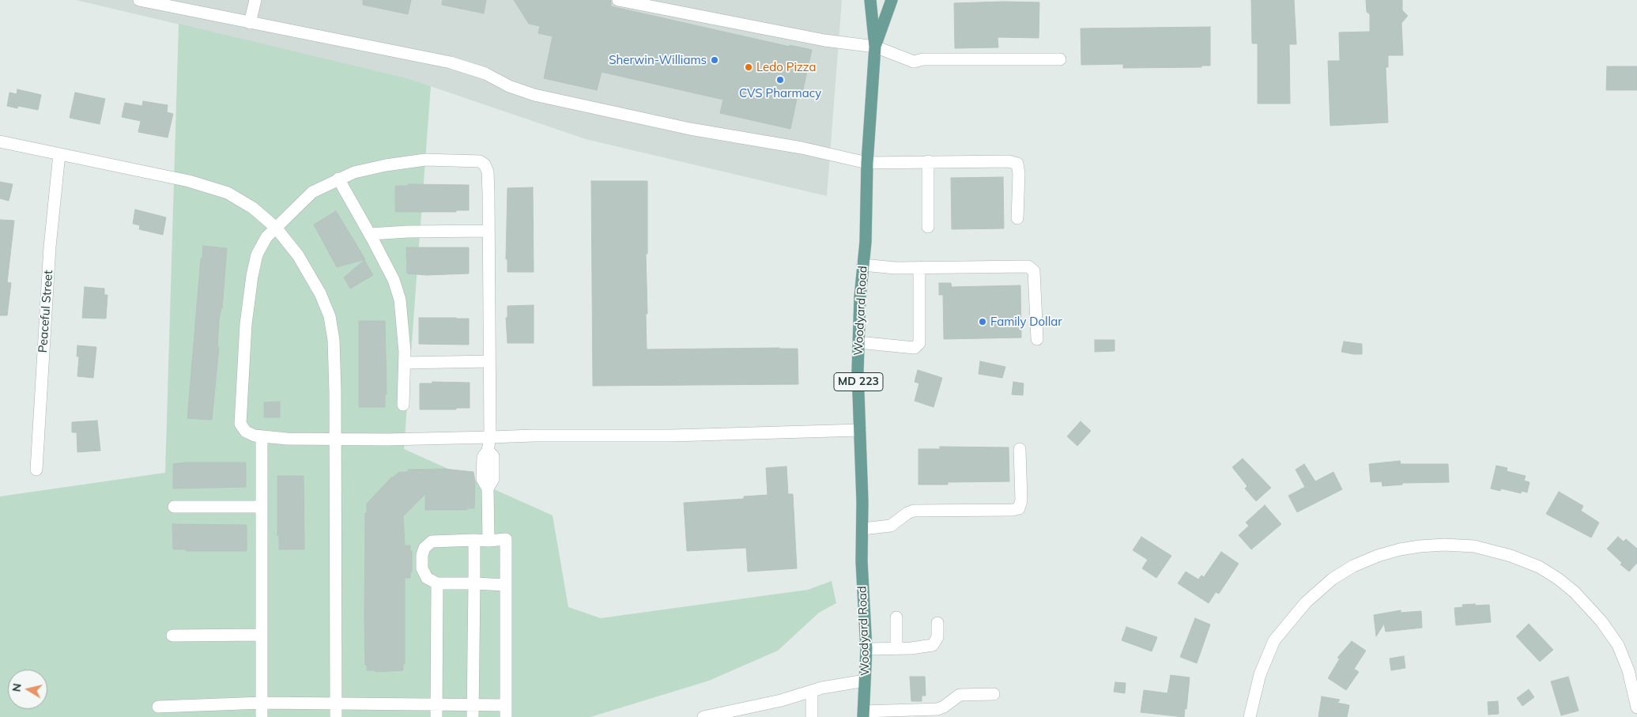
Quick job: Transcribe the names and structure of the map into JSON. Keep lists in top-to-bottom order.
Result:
{
  "streets": {
    "main road": ["Woodyard Road", "MD 223"],
    "street": ["Peaceful Street"]
  },
  "places": [
    "Sherwin-Williams",
    "Ledo Pizza",
    "CVS Pharmacy",
    "Family Dollar"
  ],
  "north": "left"
}
